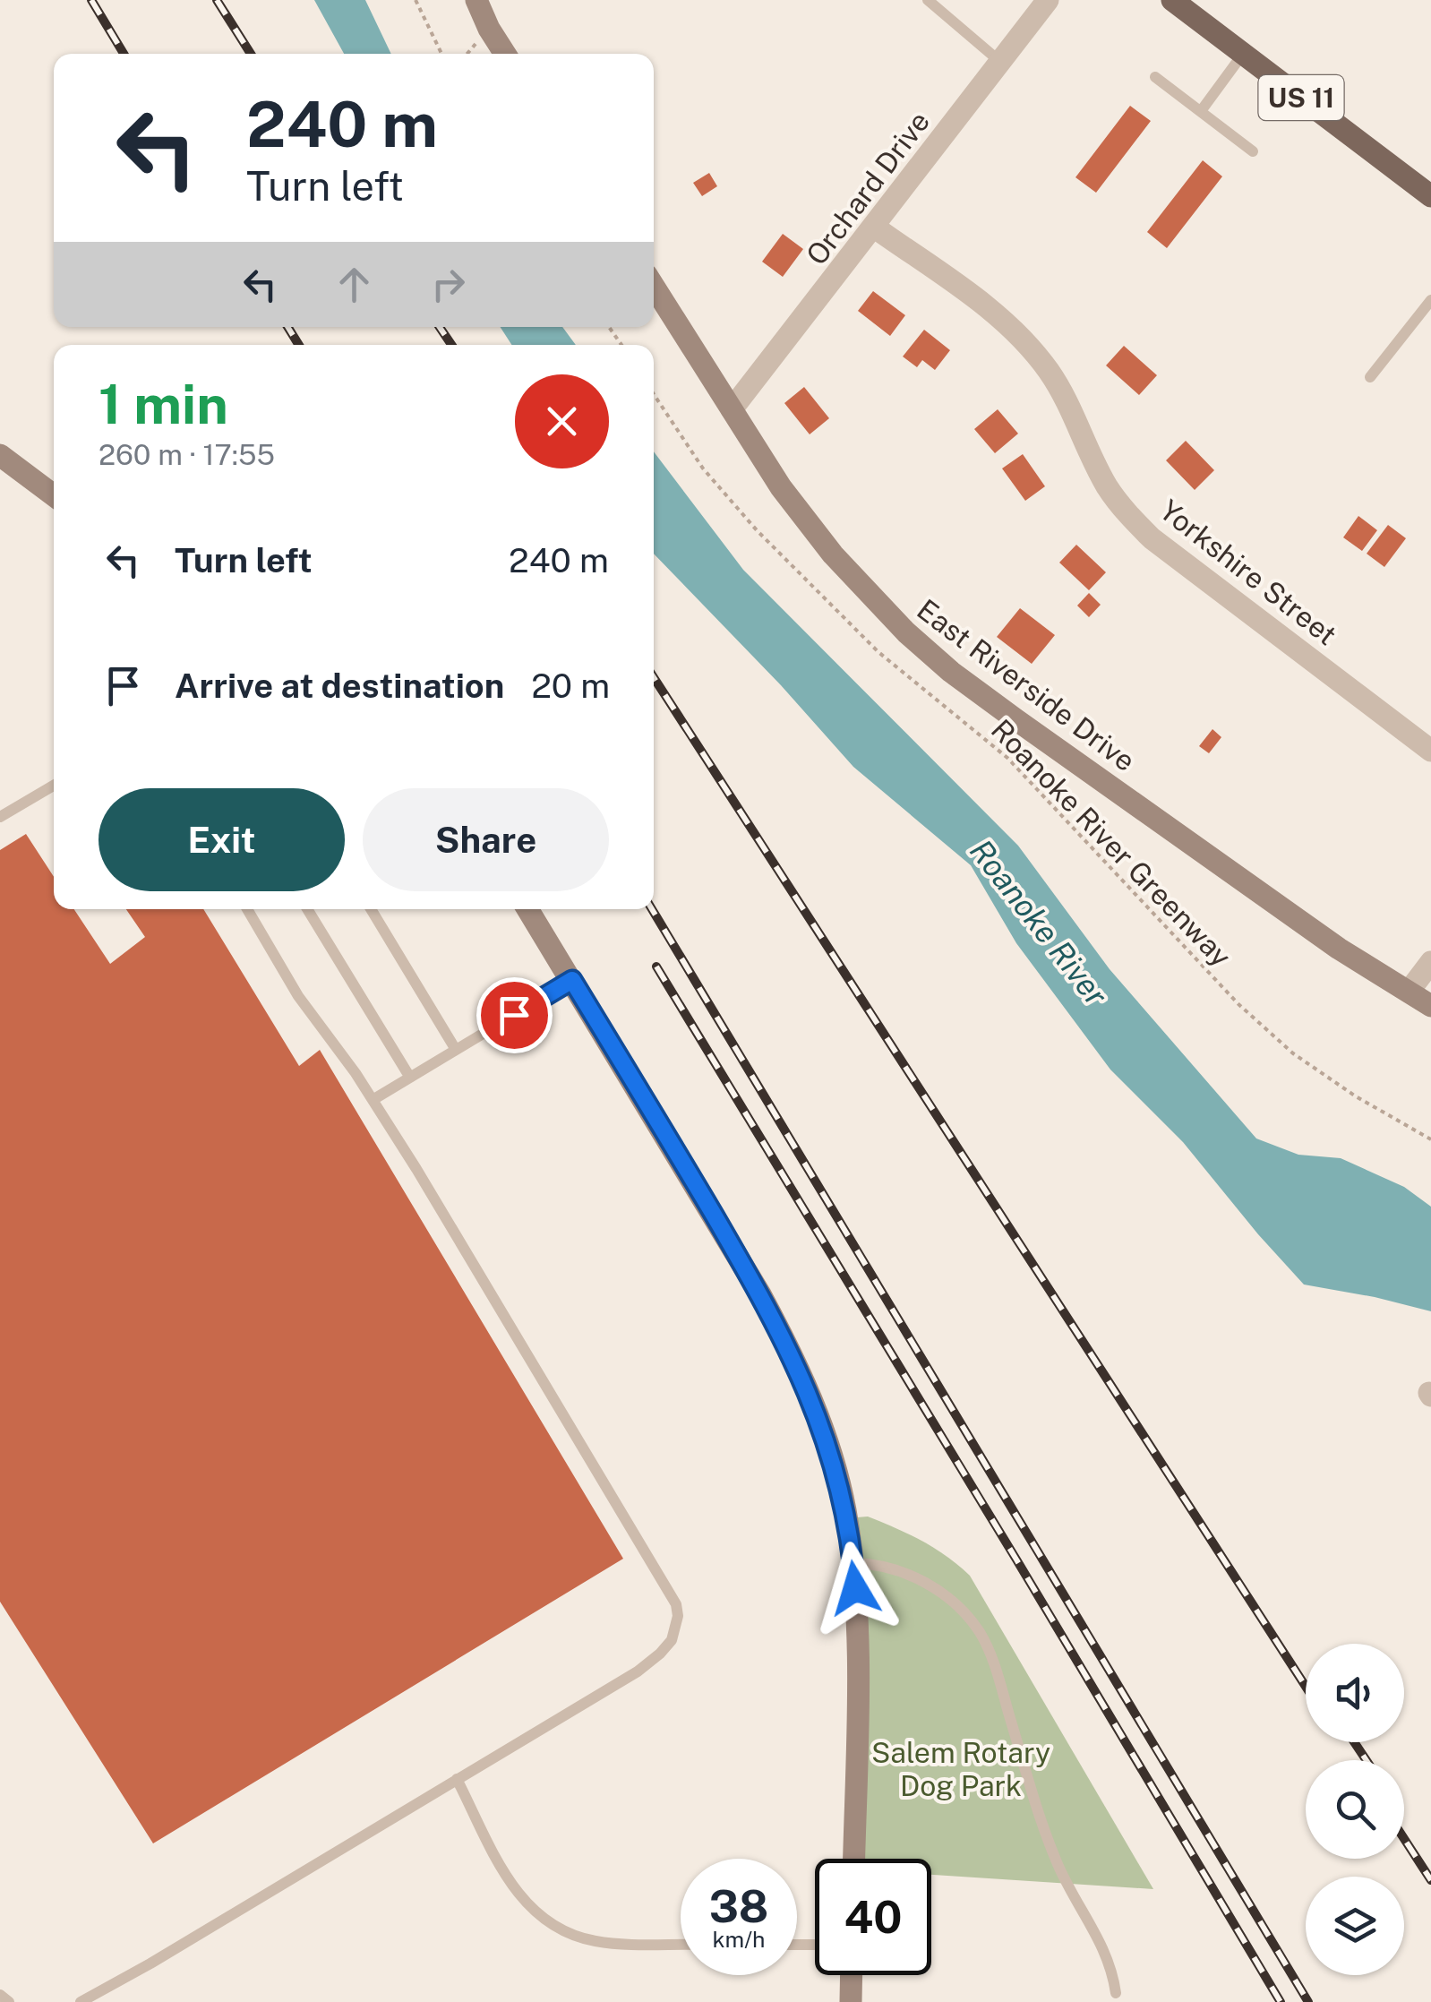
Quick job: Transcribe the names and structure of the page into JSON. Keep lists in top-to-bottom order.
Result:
{
  "streets": {
    "main road": ["US 11"],
    "street": ["Orchard Drive", "Yorkshire Street", "East Riverside Drive"],
    "path": ["Roanoke River Greenway"]
  },
  "crossings": [
    ["Orchard Drive", "Yorkshire Street"],
    ["Orchard Drive", "East Riverside Drive"]
  ],
  "water": ["Roanoke River"],
  "parks": ["Salem Rotary Dog Park"],
  "page": {
    "turn": ["240 m", "Turn left"],
    "heading": ["1 min", "260 m · 17:55"],
    "list": [
      {
        "name": "Turn left",
        "value": "240 m"
      },
      {
        "name": "Arrive at destination",
        "value": "20 m"
      }
    ],
    "buttons": ["Exit", "Share"],
    "speed": "38 km/h",
    "limit": "40"
  }
}
